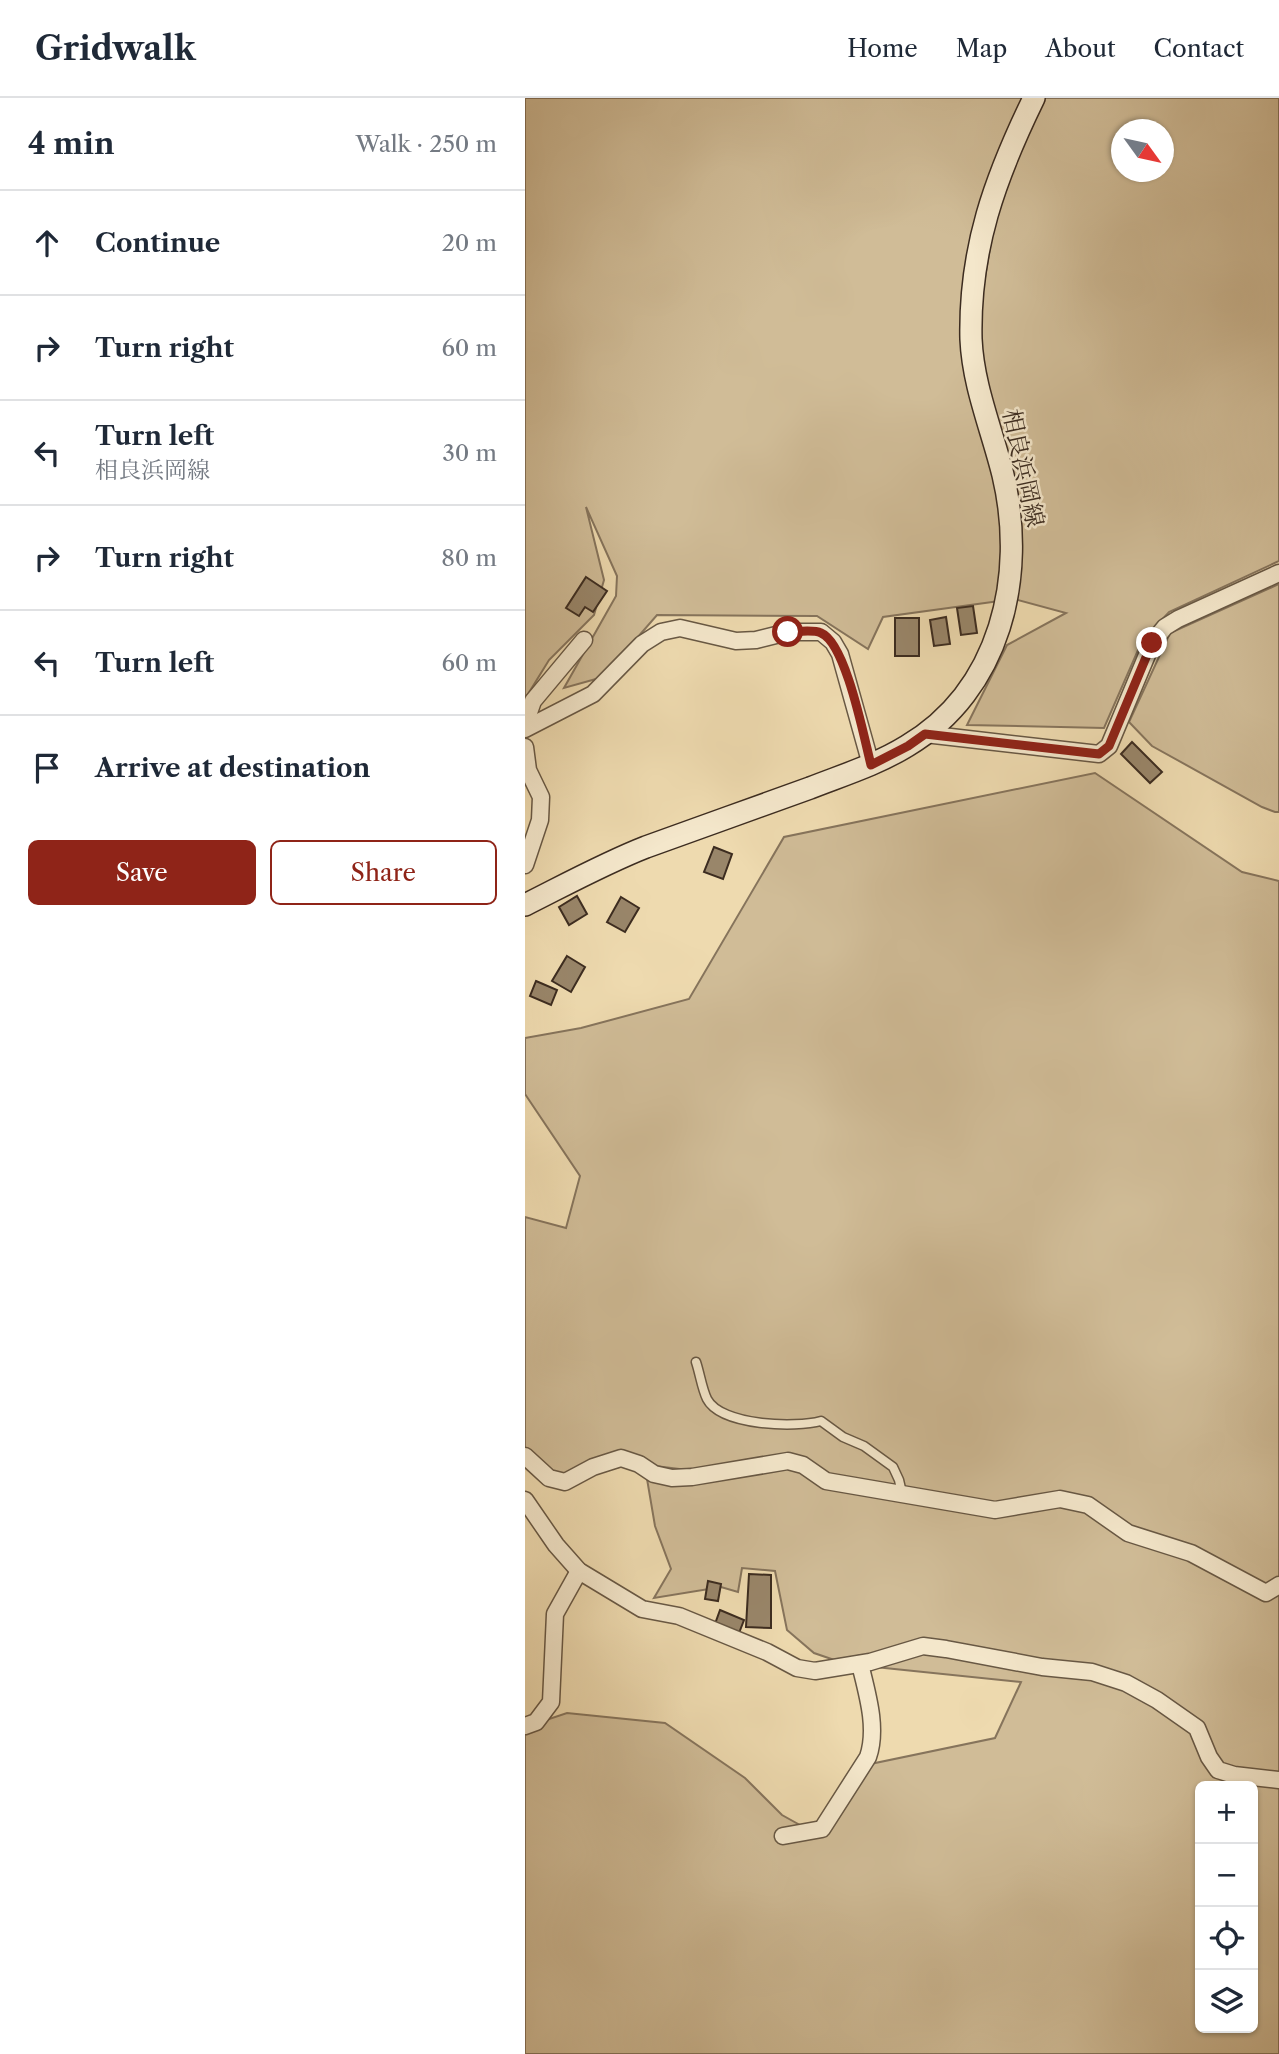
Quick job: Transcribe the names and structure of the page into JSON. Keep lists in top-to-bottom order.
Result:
{
  "streets": {
    "main road": ["相良浜岡線"]
  },
  "north": "bottom right",
  "page": {
    "header": "Gridwalk",
    "nav": [
      "Home",
      "Map",
      "About",
      "Contact"
    ],
    "heading": ["4 min", "Walk · 250 m"],
    "list": [
      ["Continue", "20 m"],
      ["Turn right", "60 m"],
      ["Turn left", "相良浜岡線", "30 m"],
      ["Turn right", "80 m"],
      ["Turn left", "60 m"],
      "Arrive at destination"
    ],
    "buttons": ["Save", "Share"],
    "map_buttons": ["+", "−"]
  }
}
